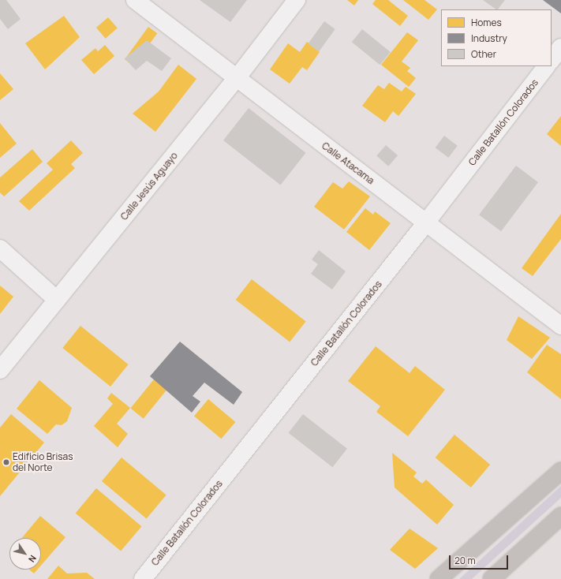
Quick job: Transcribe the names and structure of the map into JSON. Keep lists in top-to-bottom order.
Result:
{
  "streets": {
    "street": ["Calle Batallón Colorados", "Calle Atacama", "Calle Jesús Aguayo"]
  },
  "crossings": [
    ["Calle Batallón Colorados", "Calle Atacama"],
    ["Calle Atacama", "Calle Jesús Aguayo"]
  ],
  "places": ["Edificio Brisas del Norte"],
  "legend": ["Homes", "Industry", "Other"],
  "scale_bar": "20 m",
  "north": "bottom right"
}
